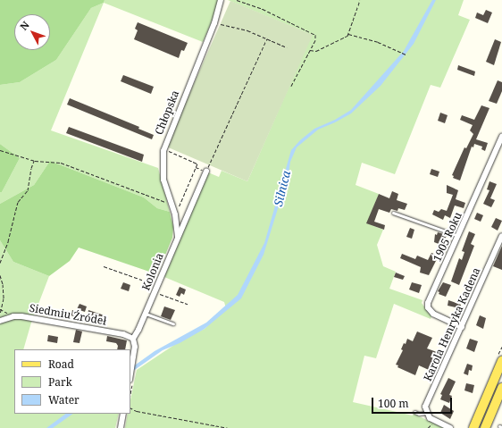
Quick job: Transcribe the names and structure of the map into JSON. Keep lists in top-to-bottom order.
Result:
{
  "streets": {
    "street": [
      "Chłopska",
      "1905 Roku",
      "Kolonia",
      "Siedmiu Źródeł",
      "Karola Henryka Kadena"
    ]
  },
  "crossings": [
    ["Chłopska", "Kolonia"],
    ["1905 Roku", "Karola Henryka Kadena"],
    ["Kolonia", "Siedmiu Źródeł"]
  ],
  "water": ["Silnica"],
  "legend": ["Road", "Park", "Water"],
  "scale_bar": "100 m",
  "north": "top left"
}
